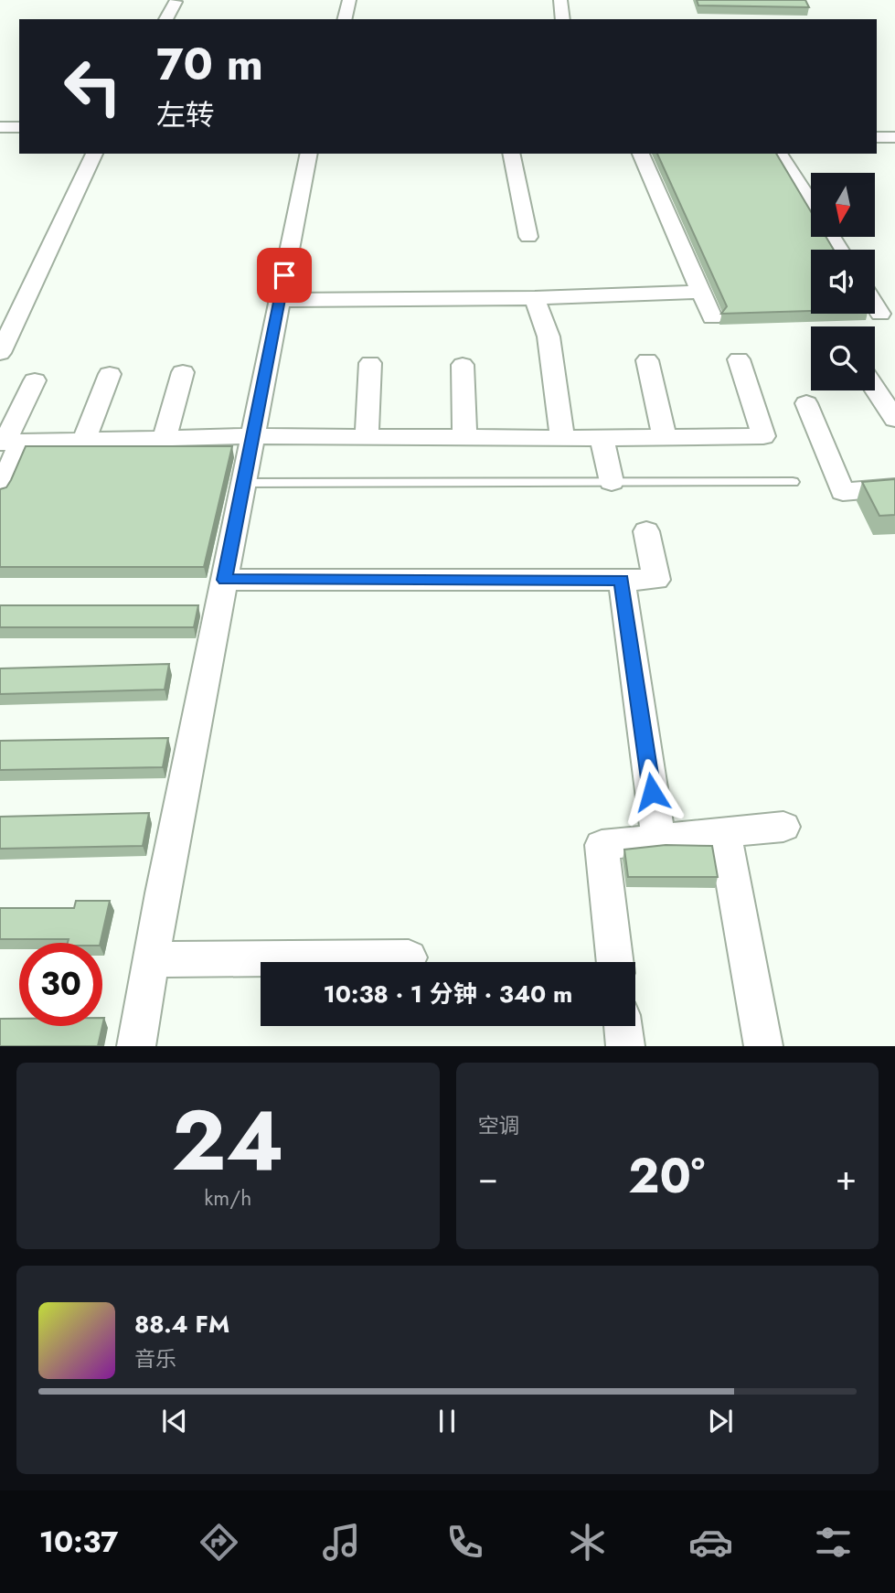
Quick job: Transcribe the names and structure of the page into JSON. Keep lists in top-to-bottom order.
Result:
{
  "north": "bottom",
  "page": {
    "turn": ["70 m", "左转"],
    "limit": "30",
    "trip": "10:38 · 1 分钟 · 340 m",
    "tile": [
      ["24", "km/h"],
      "空调"
    ],
    "heat": ["−", "20°", "+"],
    "song": ["88.4 FM", "音乐"],
    "tabs": "10:37"
  }
}
